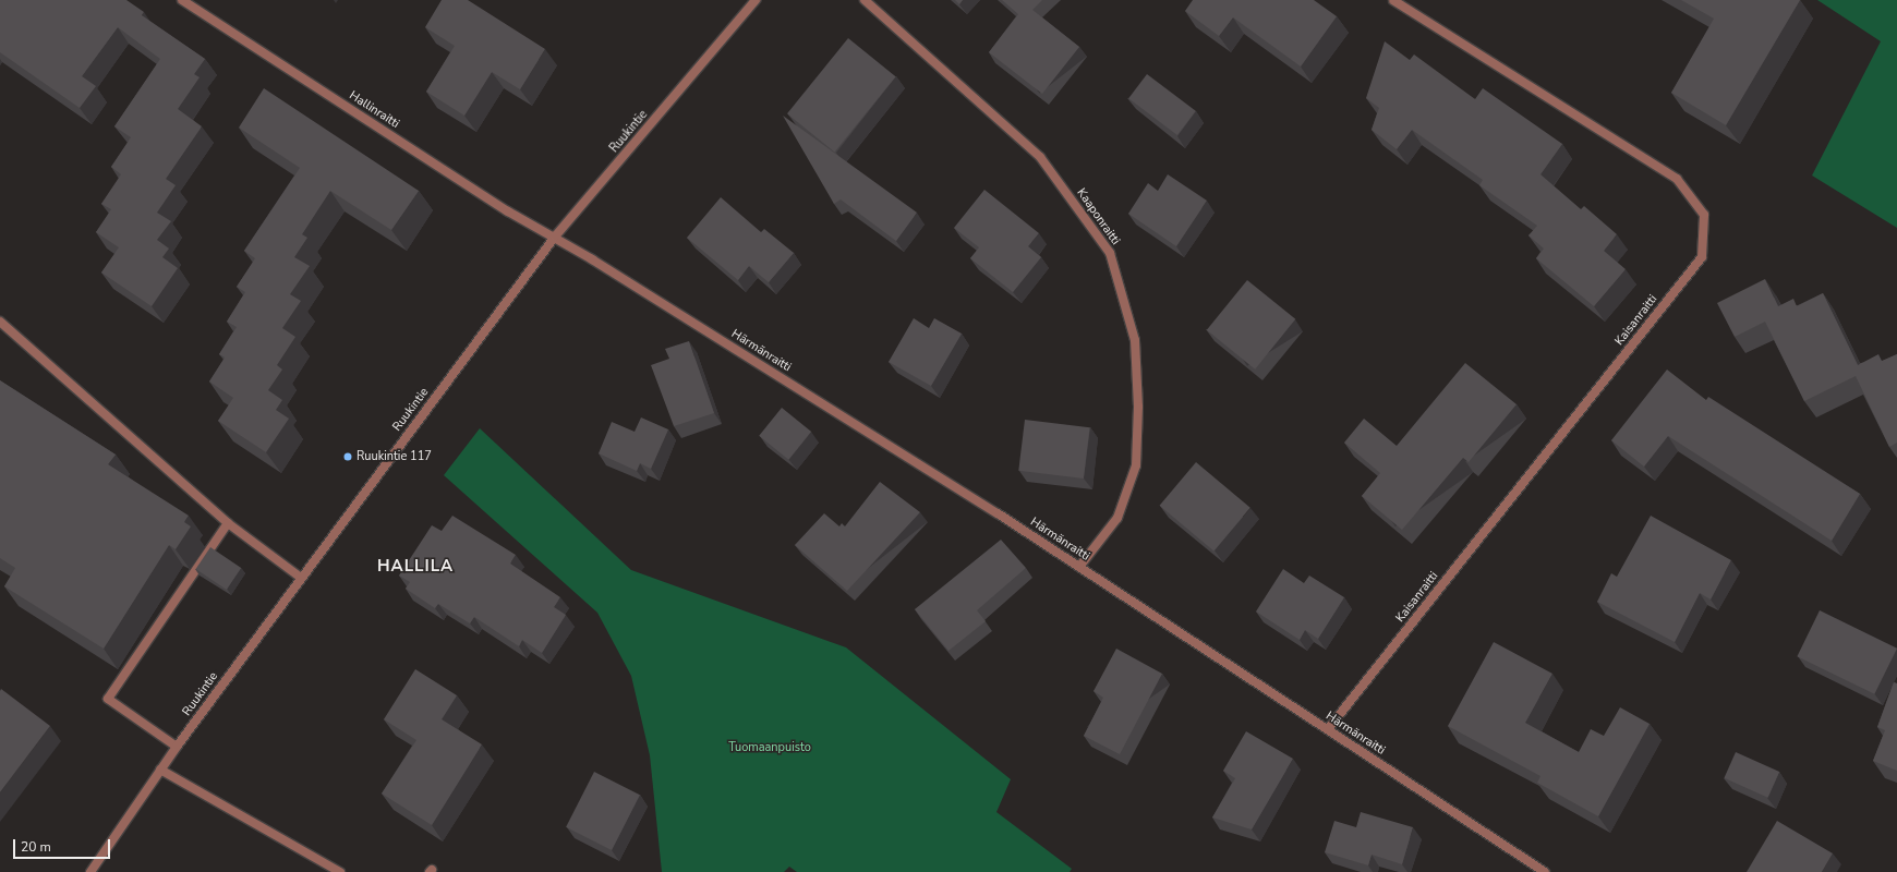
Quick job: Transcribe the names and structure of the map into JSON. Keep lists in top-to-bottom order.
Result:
{
  "streets": {
    "street": [
      "Hallinraitti",
      "Ruukintie",
      "Kaaponraitti",
      "Kaisanraitti",
      "Härmänraitti"
    ]
  },
  "crossings": [
    ["Hallinraitti", "Ruukintie"],
    ["Hallinraitti", "Härmänraitti"],
    ["Ruukintie", "Härmänraitti"],
    ["Kaaponraitti", "Härmänraitti"],
    ["Kaisanraitti", "Härmänraitti"]
  ],
  "districts": ["HALLILA"],
  "parks": ["Tuomaanpuisto"],
  "places": ["Ruukintie 117"],
  "scale_bar": "20 m"
}
